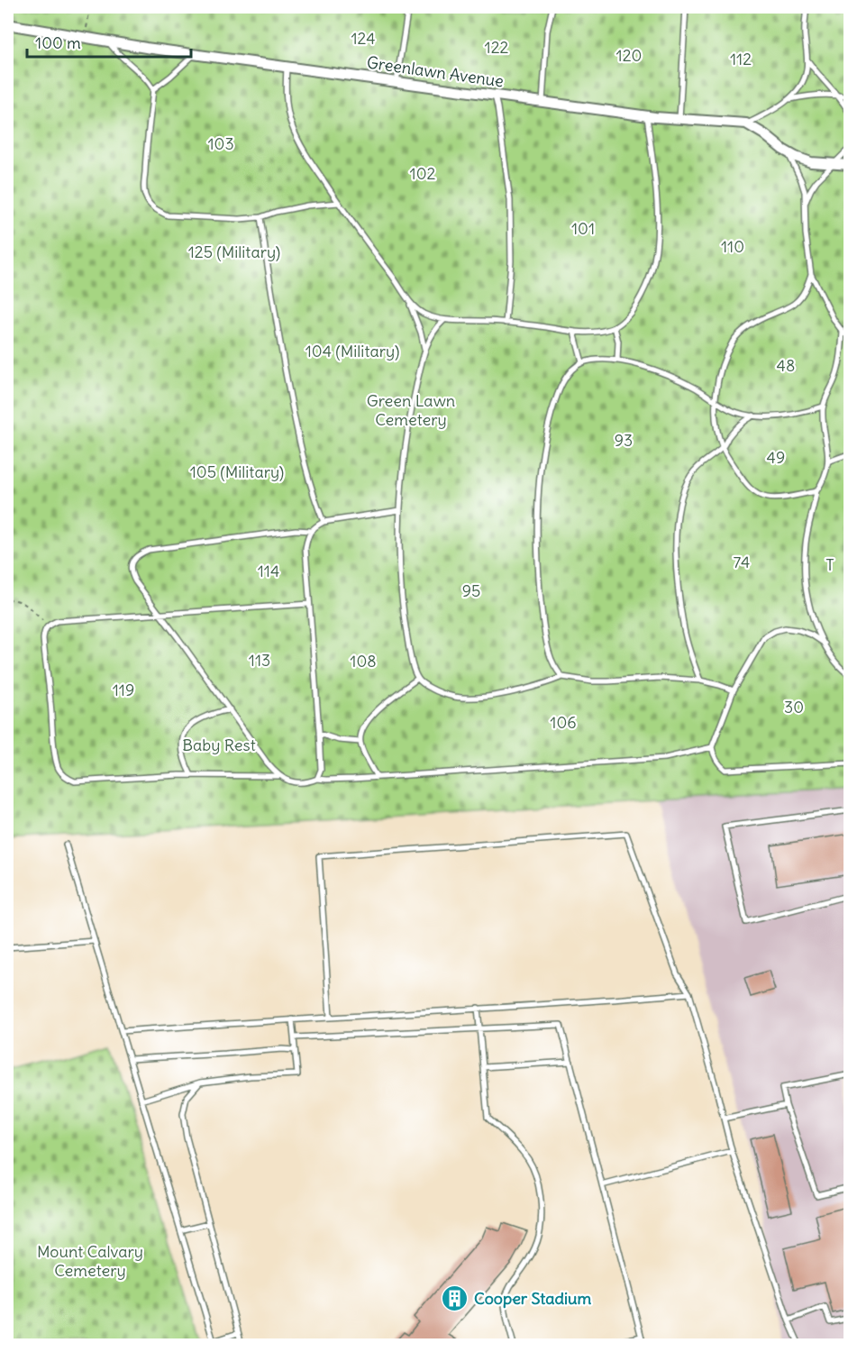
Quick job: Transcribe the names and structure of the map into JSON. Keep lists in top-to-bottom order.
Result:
{
  "streets": {
    "street": ["Greenlawn Avenue"]
  },
  "parks": [
    "124",
    "122",
    "120",
    "112",
    "103",
    "102",
    "101",
    "110",
    "125 (Military)",
    "104 (Military)",
    "48",
    "Green Lawn Cemetery",
    "93",
    "49",
    "105 (Military)",
    "74",
    "T",
    "114",
    "95",
    "113",
    "108",
    "119",
    "30",
    "106",
    "Baby Rest",
    "Mount Calvary Cemetery"
  ],
  "places": {
    "building": ["Cooper Stadium"]
  },
  "scale_bar": "100 m"
}
